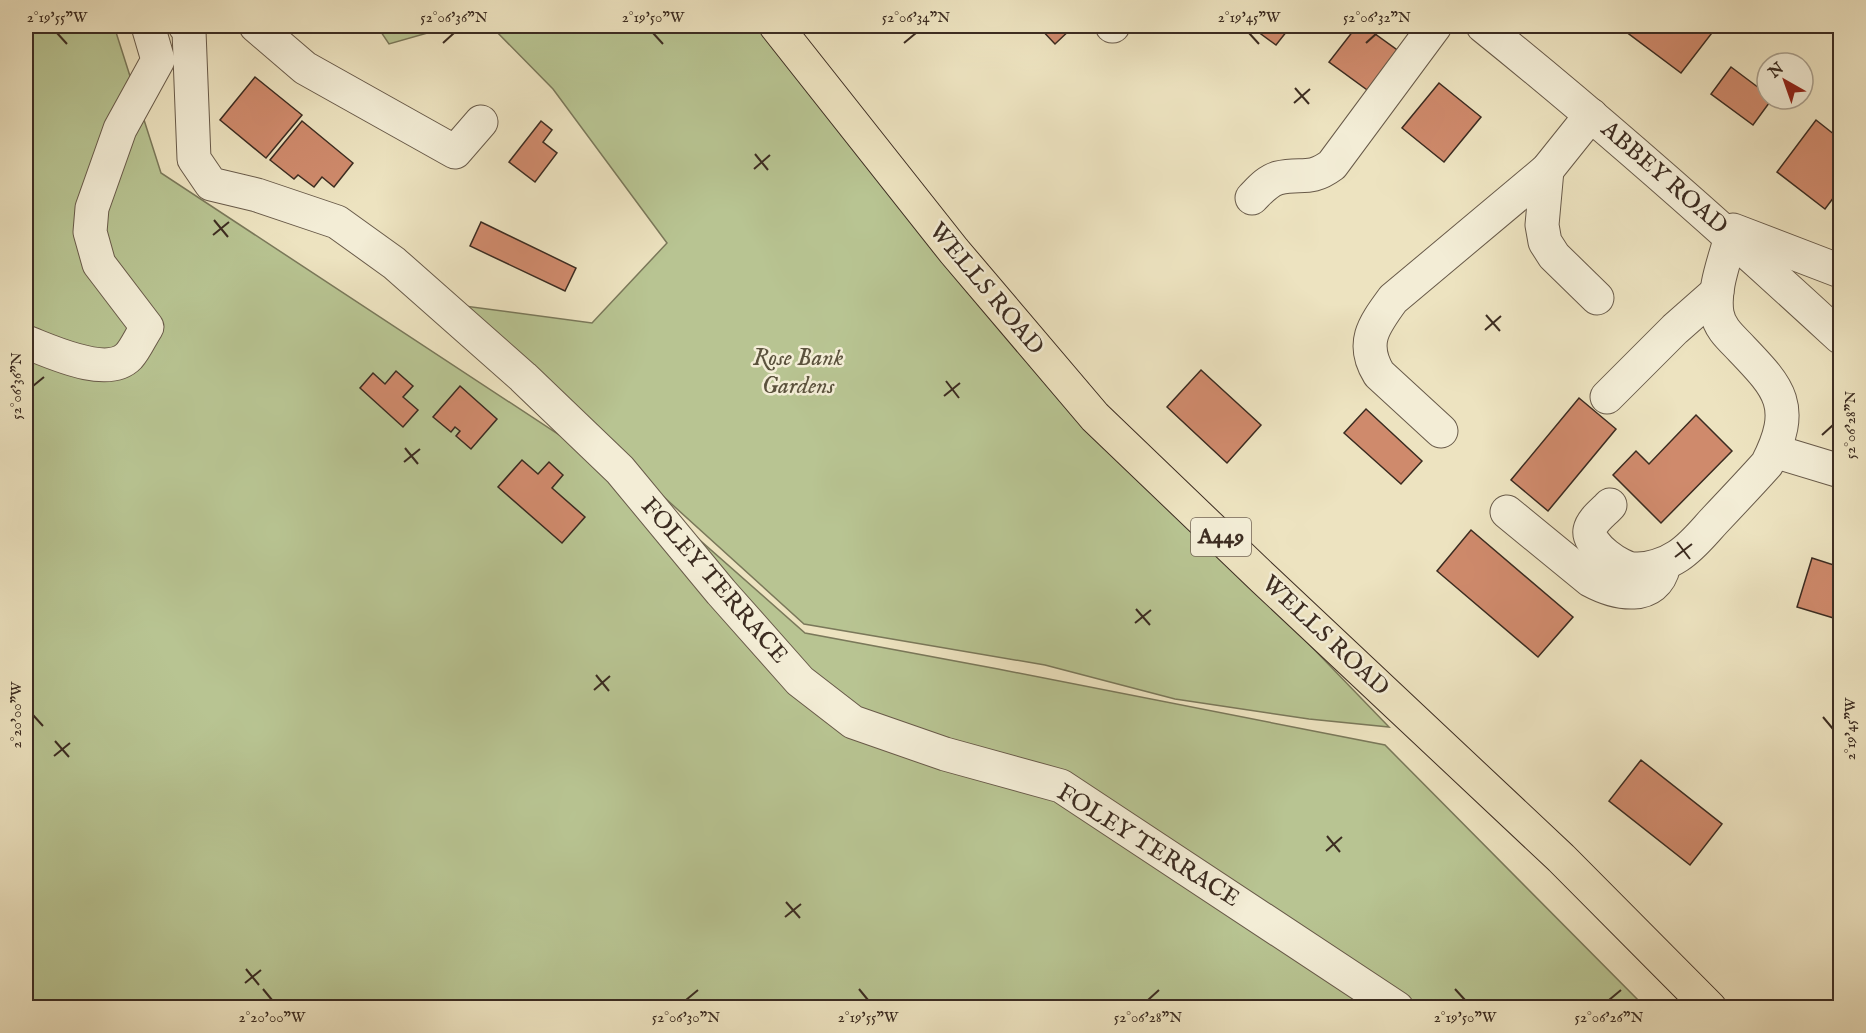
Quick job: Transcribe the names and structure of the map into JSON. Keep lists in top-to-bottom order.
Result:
{
  "streets": {
    "highway": ["WELLS ROAD", "A449"],
    "street": ["ABBEY ROAD", "FOLEY TERRACE"]
  },
  "parks": ["Rose Bank Gardens"],
  "north": "top left",
  "coordinates": [
    "2°19'55\"W",
    "52°06'36\"N",
    "2°19'50\"W",
    "52°06'34\"N",
    "2°19'45\"W",
    "52°06'32\"N",
    "52°06'28\"N",
    "2°20'00\"W",
    "52°06'30\"N",
    "52°06'26\"N"
  ]
}
